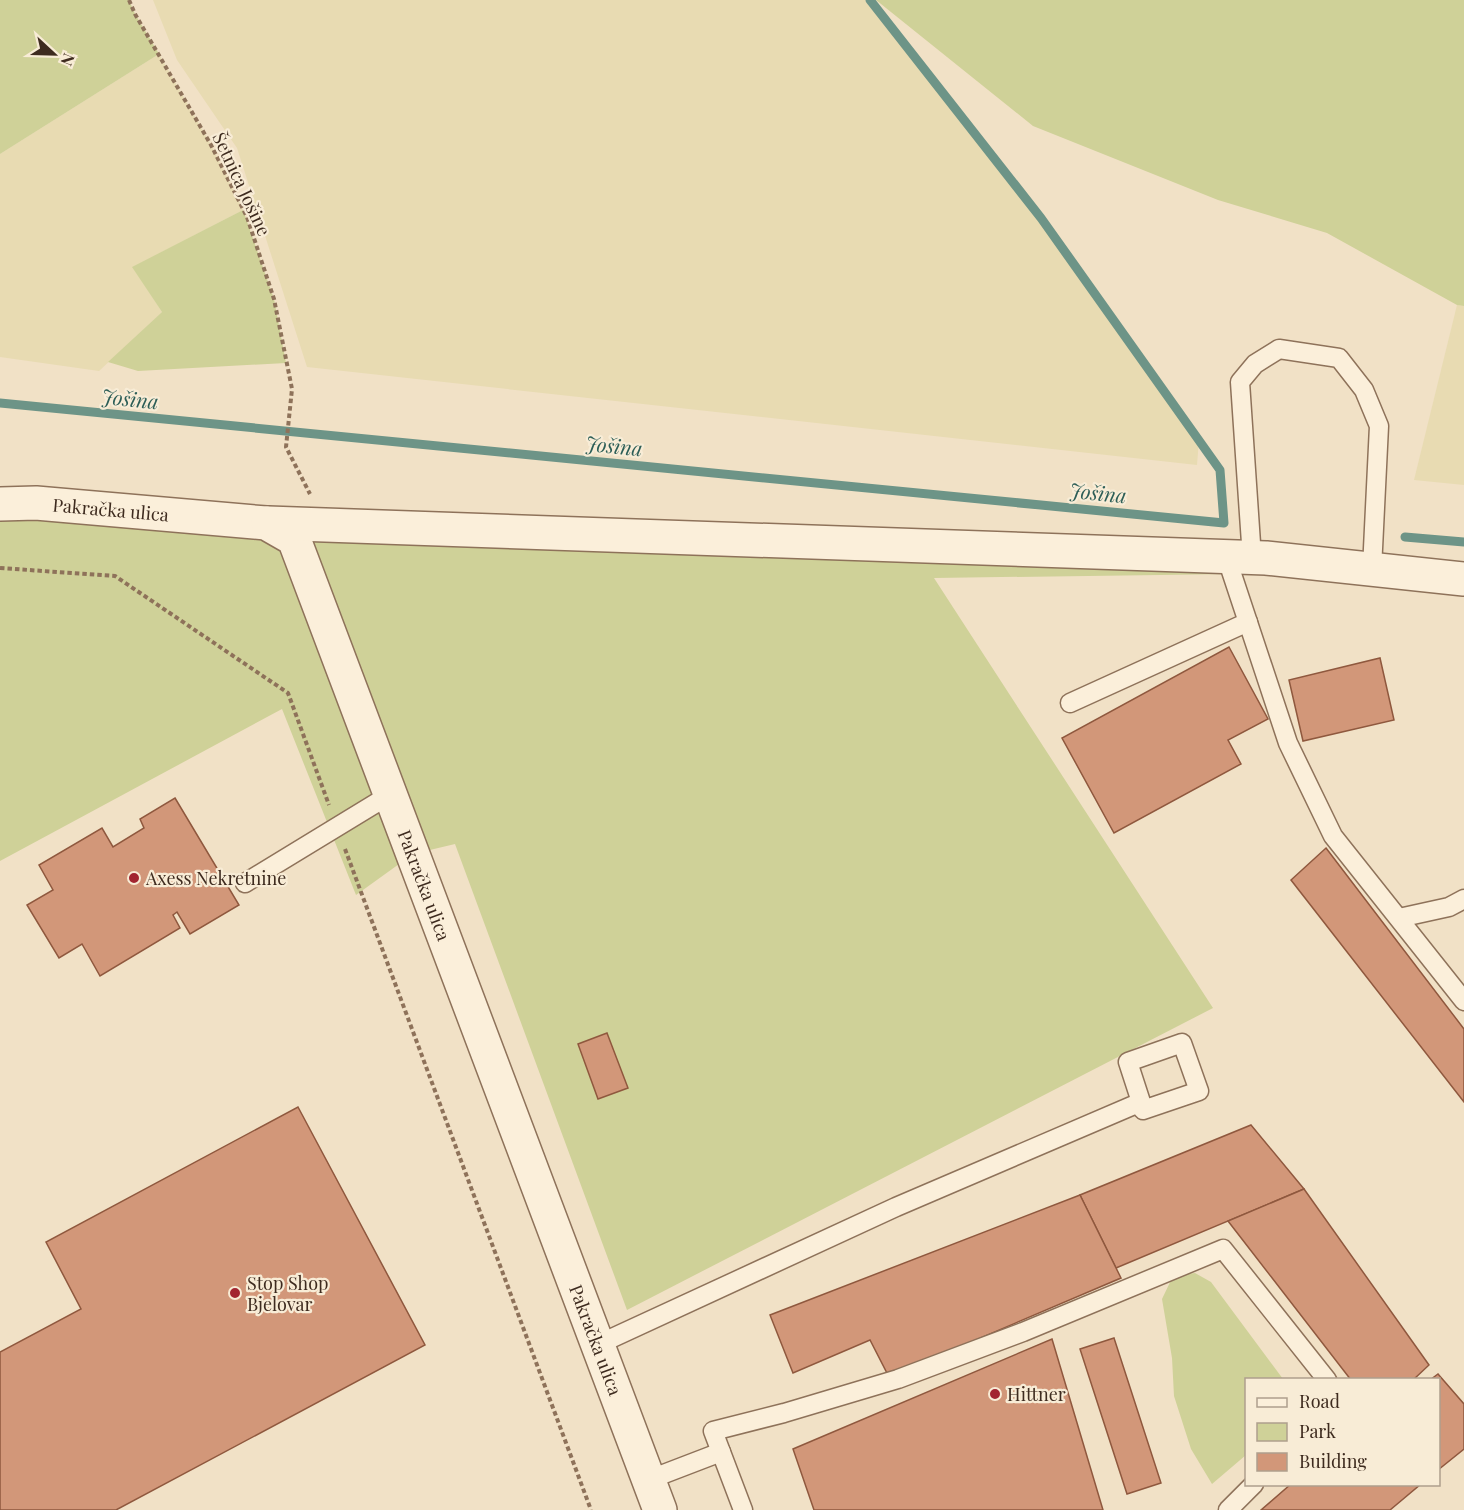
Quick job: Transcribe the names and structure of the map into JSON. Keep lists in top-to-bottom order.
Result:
{
  "streets": {
    "street": ["Pakračka ulica"],
    "path": ["Šetnica Jošine"]
  },
  "water": ["Jošina"],
  "places": ["Axess Nekretnine", "Stop Shop Bjelovar", "Hittner"],
  "legend": ["Road", "Park", "Building"],
  "north": "right"
}
